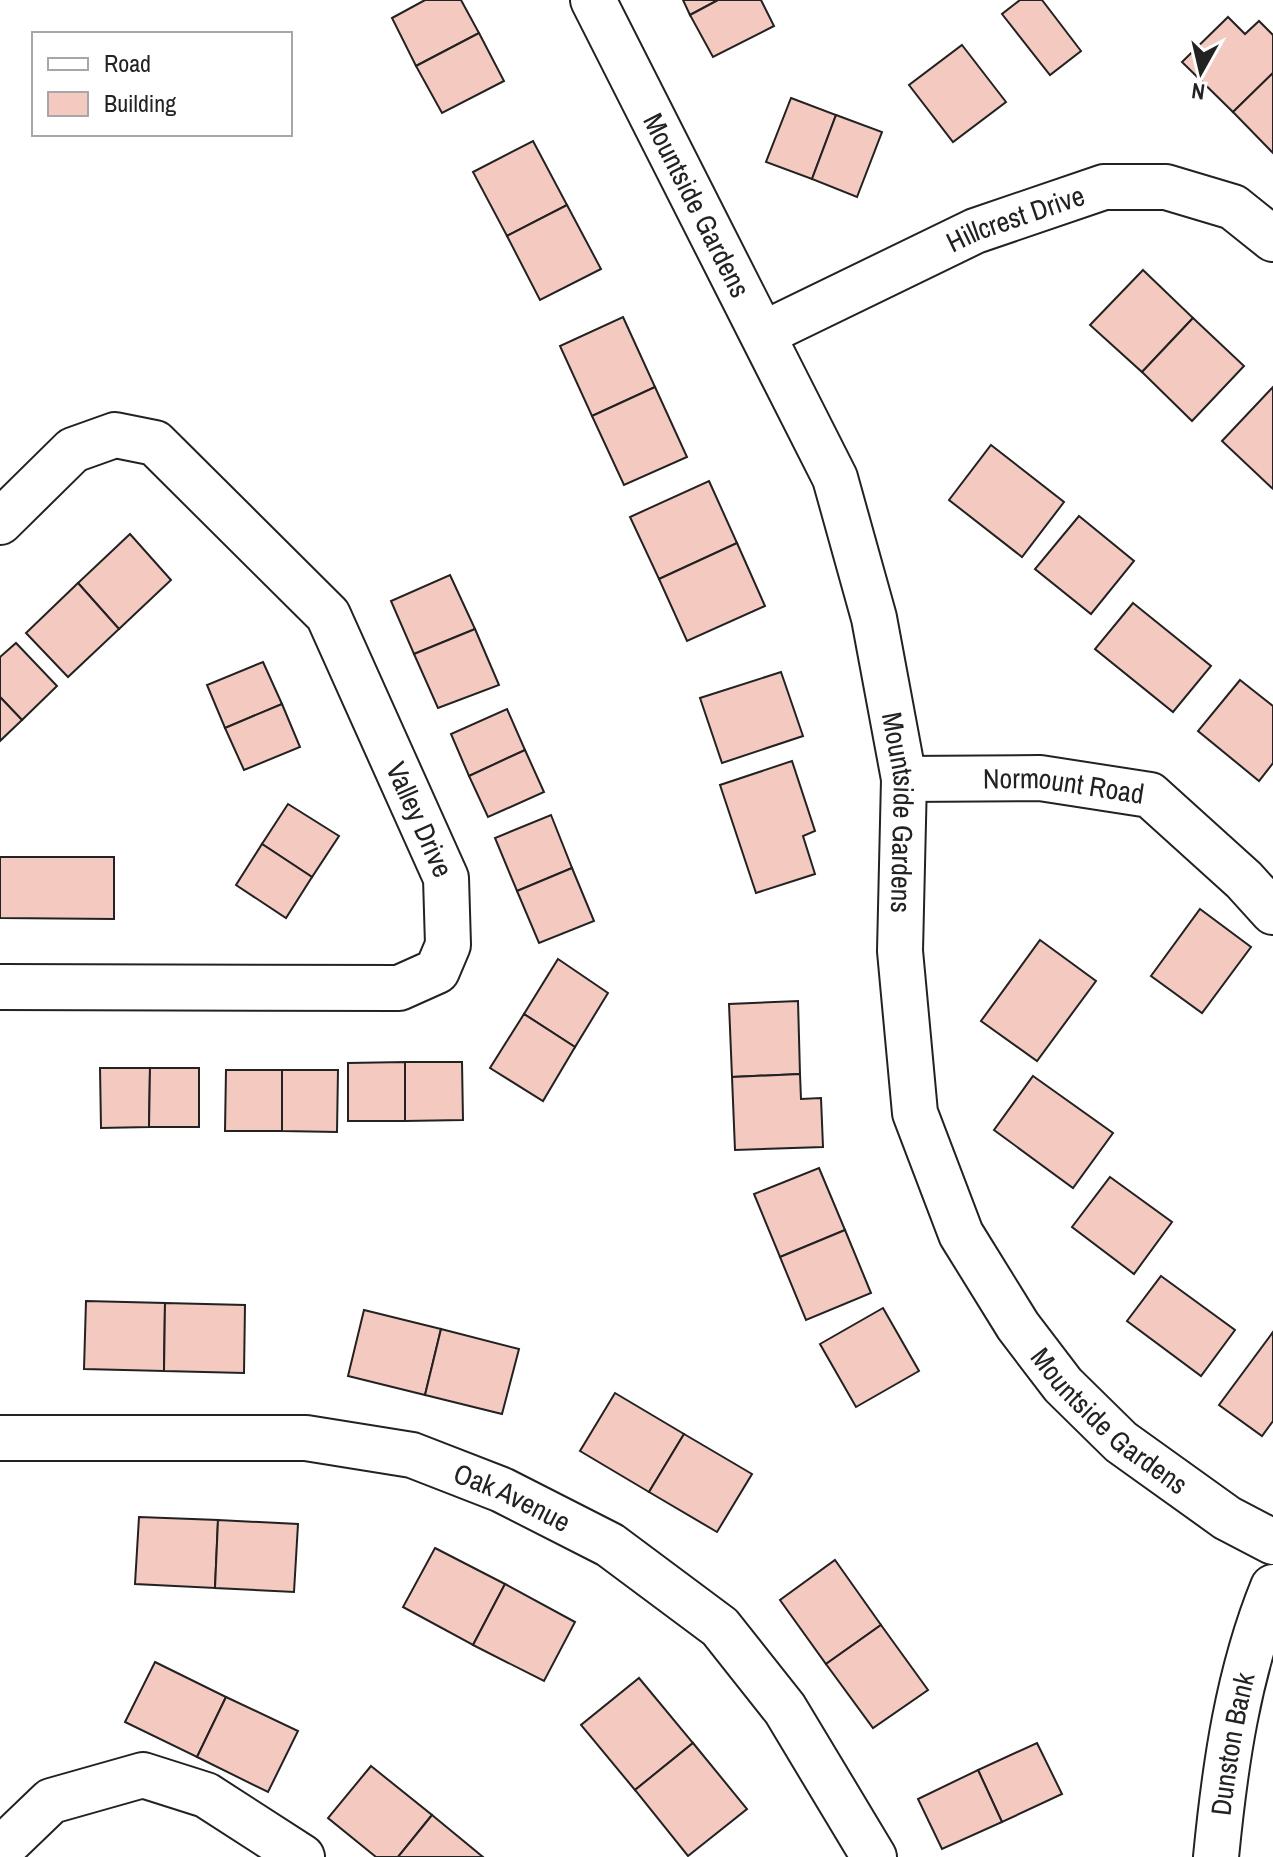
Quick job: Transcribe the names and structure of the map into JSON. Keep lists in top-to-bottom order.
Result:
{
  "streets": {
    "street": [
      "Mountside Gardens",
      "Hillcrest Drive",
      "Normount Road",
      "Valley Drive",
      "Oak Avenue",
      "Dunston Bank"
    ]
  },
  "crossings": [
    ["Mountside Gardens", "Hillcrest Drive"],
    ["Mountside Gardens", "Normount Road"]
  ],
  "legend": ["Road", "Building"],
  "north": "bottom"
}
